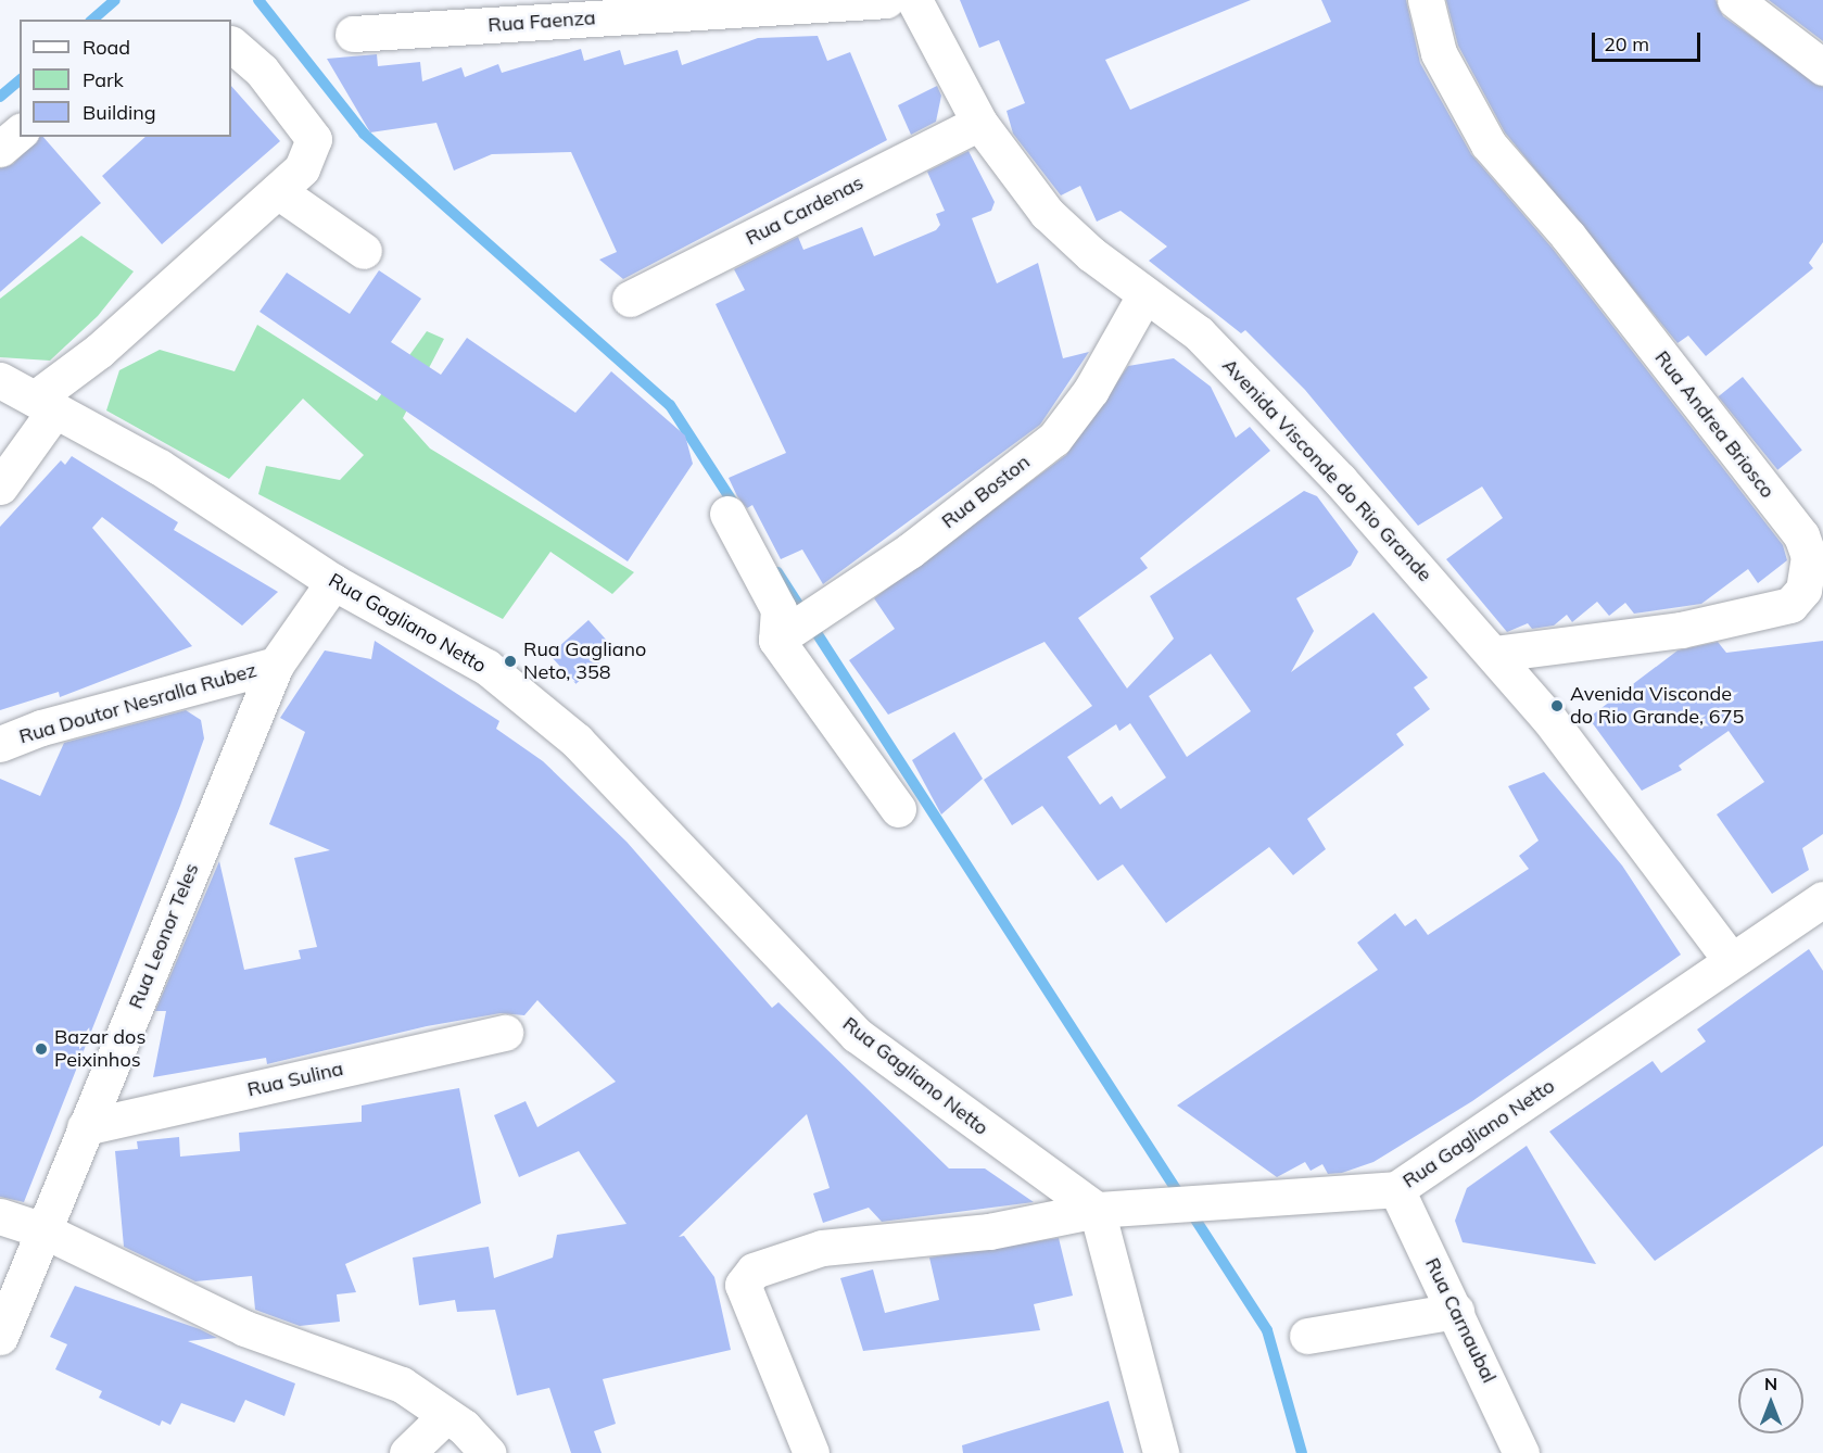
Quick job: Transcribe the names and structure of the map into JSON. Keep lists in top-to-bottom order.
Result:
{
  "streets": {
    "street": [
      "Rua Faenza",
      "Rua Cardenas",
      "Rua Andrea Briosco",
      "Avenida Visconde do Rio Grande",
      "Rua Boston",
      "Rua Gagliano Netto",
      "Rua Doutor Nesralla Rubez",
      "Rua Leonor Teles",
      "Rua Sulina",
      "Rua Carnaubal"
    ]
  },
  "crossings": [
    ["Rua Cardenas", "Avenida Visconde do Rio Grande"],
    ["Rua Andrea Briosco", "Avenida Visconde do Rio Grande"],
    ["Avenida Visconde do Rio Grande", "Rua Boston"],
    ["Avenida Visconde do Rio Grande", "Rua Gagliano Netto"],
    ["Rua Gagliano Netto", "Rua Leonor Teles"],
    ["Rua Gagliano Netto", "Rua Carnaubal"],
    ["Rua Doutor Nesralla Rubez", "Rua Leonor Teles"],
    ["Rua Leonor Teles", "Rua Sulina"]
  ],
  "places": ["Rua Gagliano Neto, 358", "Avenida Visconde do Rio Grande, 675", "Bazar dos Peixinhos"],
  "legend": ["Road", "Park", "Building"],
  "scale_bar": "20 m",
  "north": "top"
}
